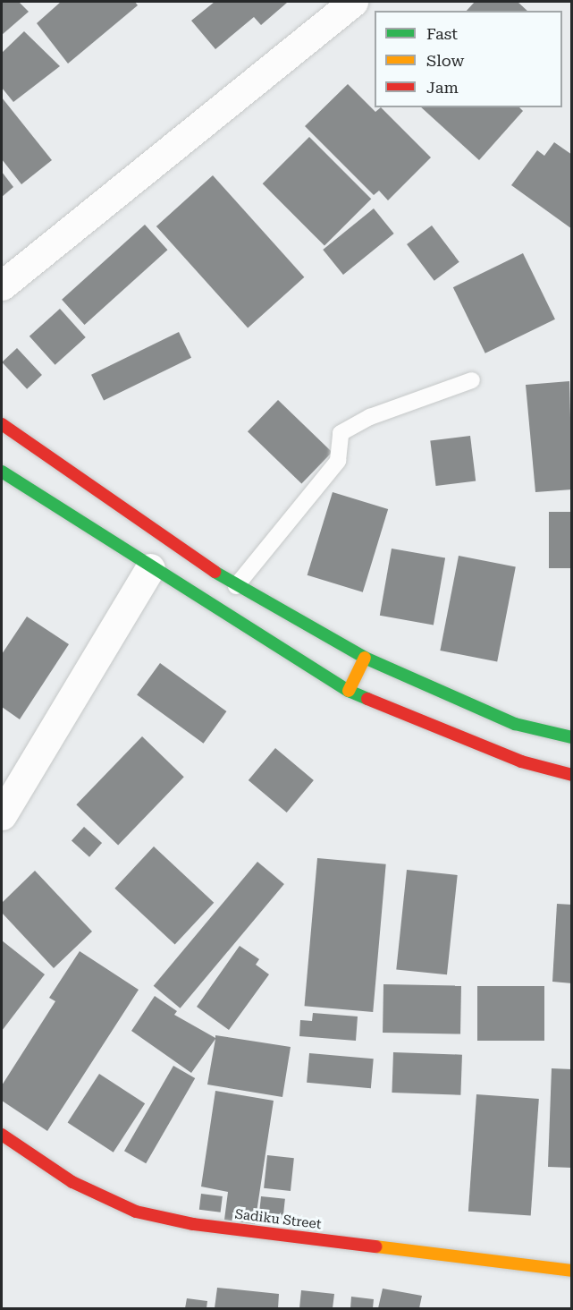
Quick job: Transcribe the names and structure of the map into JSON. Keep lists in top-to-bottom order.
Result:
{
  "streets": {
    "main road": ["Sadiku Street"]
  },
  "legend": ["Fast", "Slow", "Jam"]
}
